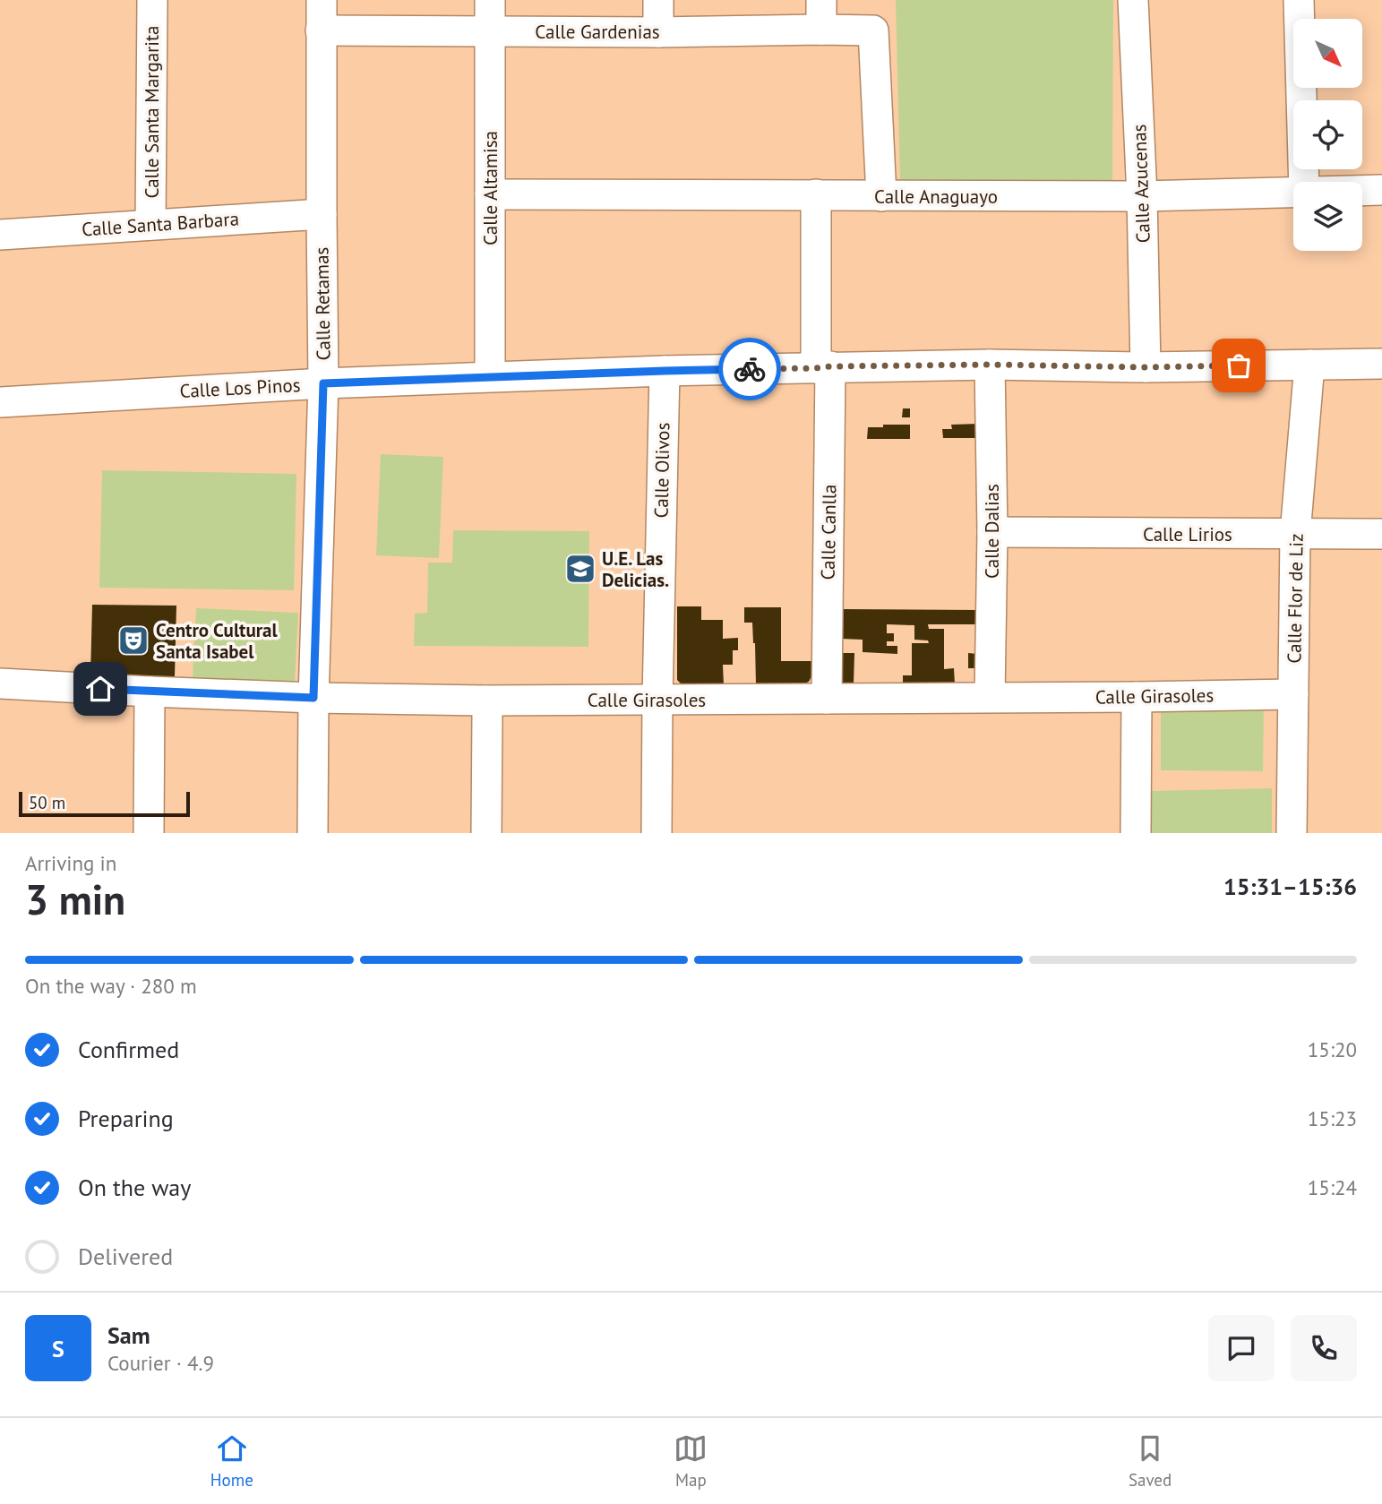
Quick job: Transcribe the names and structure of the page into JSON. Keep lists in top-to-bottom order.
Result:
{
  "streets": {
    "street": [
      "Calle Gardenias",
      "Calle Santa Margarita",
      "Calle Azucenas",
      "Calle Altamisa",
      "Calle Anaguayo",
      "Calle Santa Barbara",
      "Calle Retamas",
      "Calle Los Pinos",
      "Calle Olivos",
      "Calle Dalias",
      "Calle Canlla",
      "Calle Lirios",
      "Calle Flor de Liz",
      "Calle Girasoles"
    ]
  },
  "crossings": [
    ["Calle Gardenias", "Calle Altamisa"],
    ["Calle Gardenias", "Calle Anaguayo"],
    ["Calle Gardenias", "Calle Retamas"],
    ["Calle Santa Margarita", "Calle Santa Barbara"],
    ["Calle Azucenas", "Calle Anaguayo"],
    ["Calle Azucenas", "Calle Los Pinos"],
    ["Calle Altamisa", "Calle Anaguayo"],
    ["Calle Altamisa", "Calle Los Pinos"],
    ["Calle Anaguayo", "Calle Canlla"],
    ["Calle Santa Barbara", "Calle Retamas"],
    ["Calle Retamas", "Calle Los Pinos"],
    ["Calle Retamas", "Calle Girasoles"],
    ["Calle Los Pinos", "Calle Olivos"],
    ["Calle Los Pinos", "Calle Dalias"],
    ["Calle Los Pinos", "Calle Canlla"],
    ["Calle Los Pinos", "Calle Flor de Liz"],
    ["Calle Olivos", "Calle Girasoles"],
    ["Calle Dalias", "Calle Lirios"],
    ["Calle Dalias", "Calle Girasoles"],
    ["Calle Canlla", "Calle Girasoles"],
    ["Calle Lirios", "Calle Flor de Liz"],
    ["Calle Flor de Liz", "Calle Girasoles"]
  ],
  "places": {
    "school or university": ["U.E. Las Delicias."],
    "theatre": ["Centro Cultural Santa Isabel"]
  },
  "scale_bar": "50 m",
  "north": "bottom right",
  "page": {
    "scale": "50 m",
    "heading": ["3 min", "Arriving in", "15:31–15:36"],
    "panel": ["Sam", "Courier · 4.9"],
    "bar": "On the way · 280 m",
    "list": [
      ["Confirmed", "15:20"],
      ["Preparing", "15:23"],
      ["On the way", "15:24"],
      "Delivered"
    ],
    "round": "S",
    "tabs": ["Home", "Map", "Saved"]
  }
}
